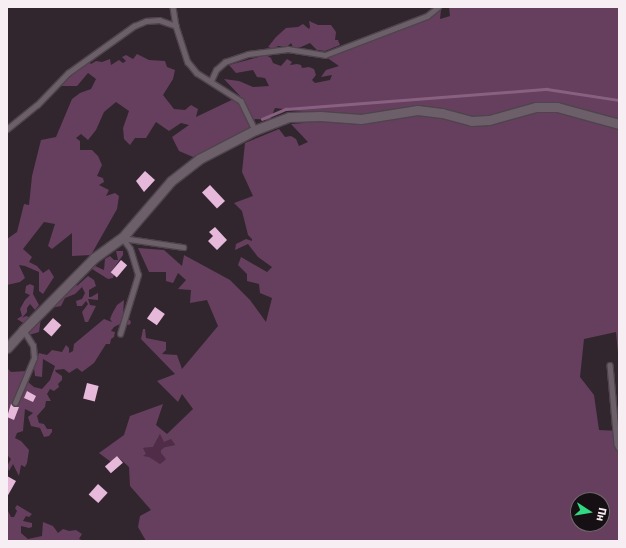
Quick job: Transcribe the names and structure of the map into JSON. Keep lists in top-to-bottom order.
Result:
{
  "north": "right"
}
